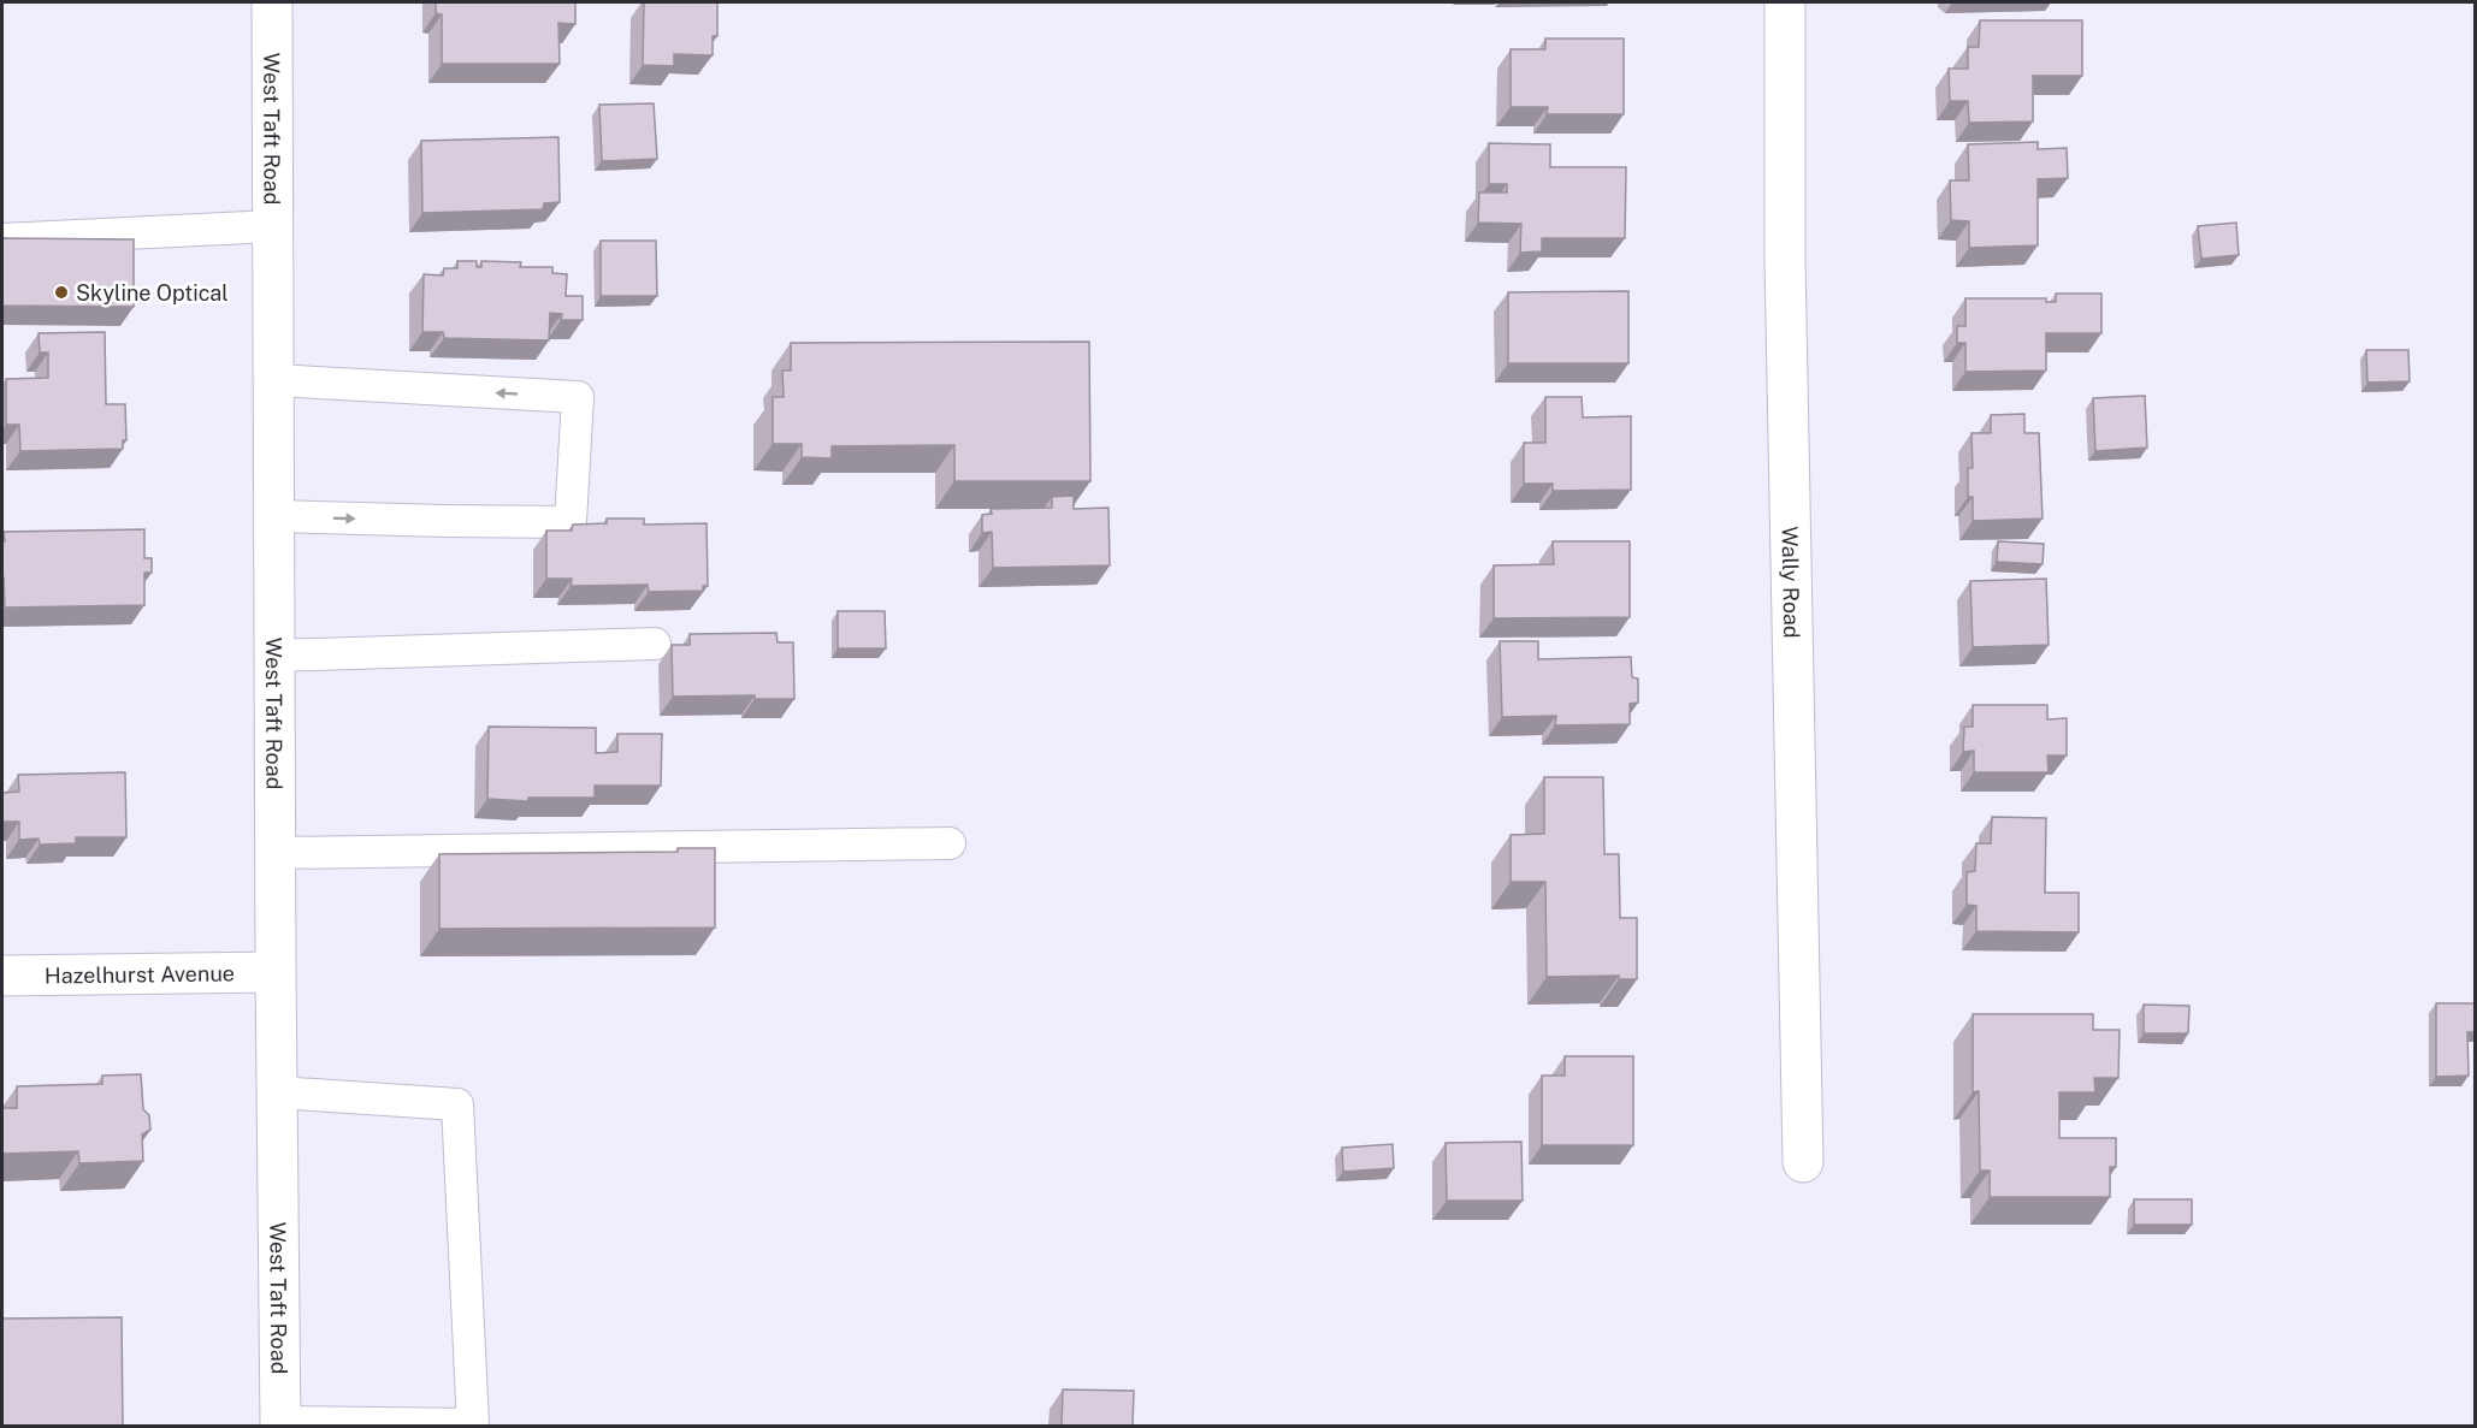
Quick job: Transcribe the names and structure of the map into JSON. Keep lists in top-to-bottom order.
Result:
{
  "streets": {
    "main road": ["West Taft Road", "Wally Road", "Hazelhurst Avenue"]
  },
  "crossings": [
    ["West Taft Road", "Hazelhurst Avenue"]
  ],
  "places": ["Skyline Optical"]
}
